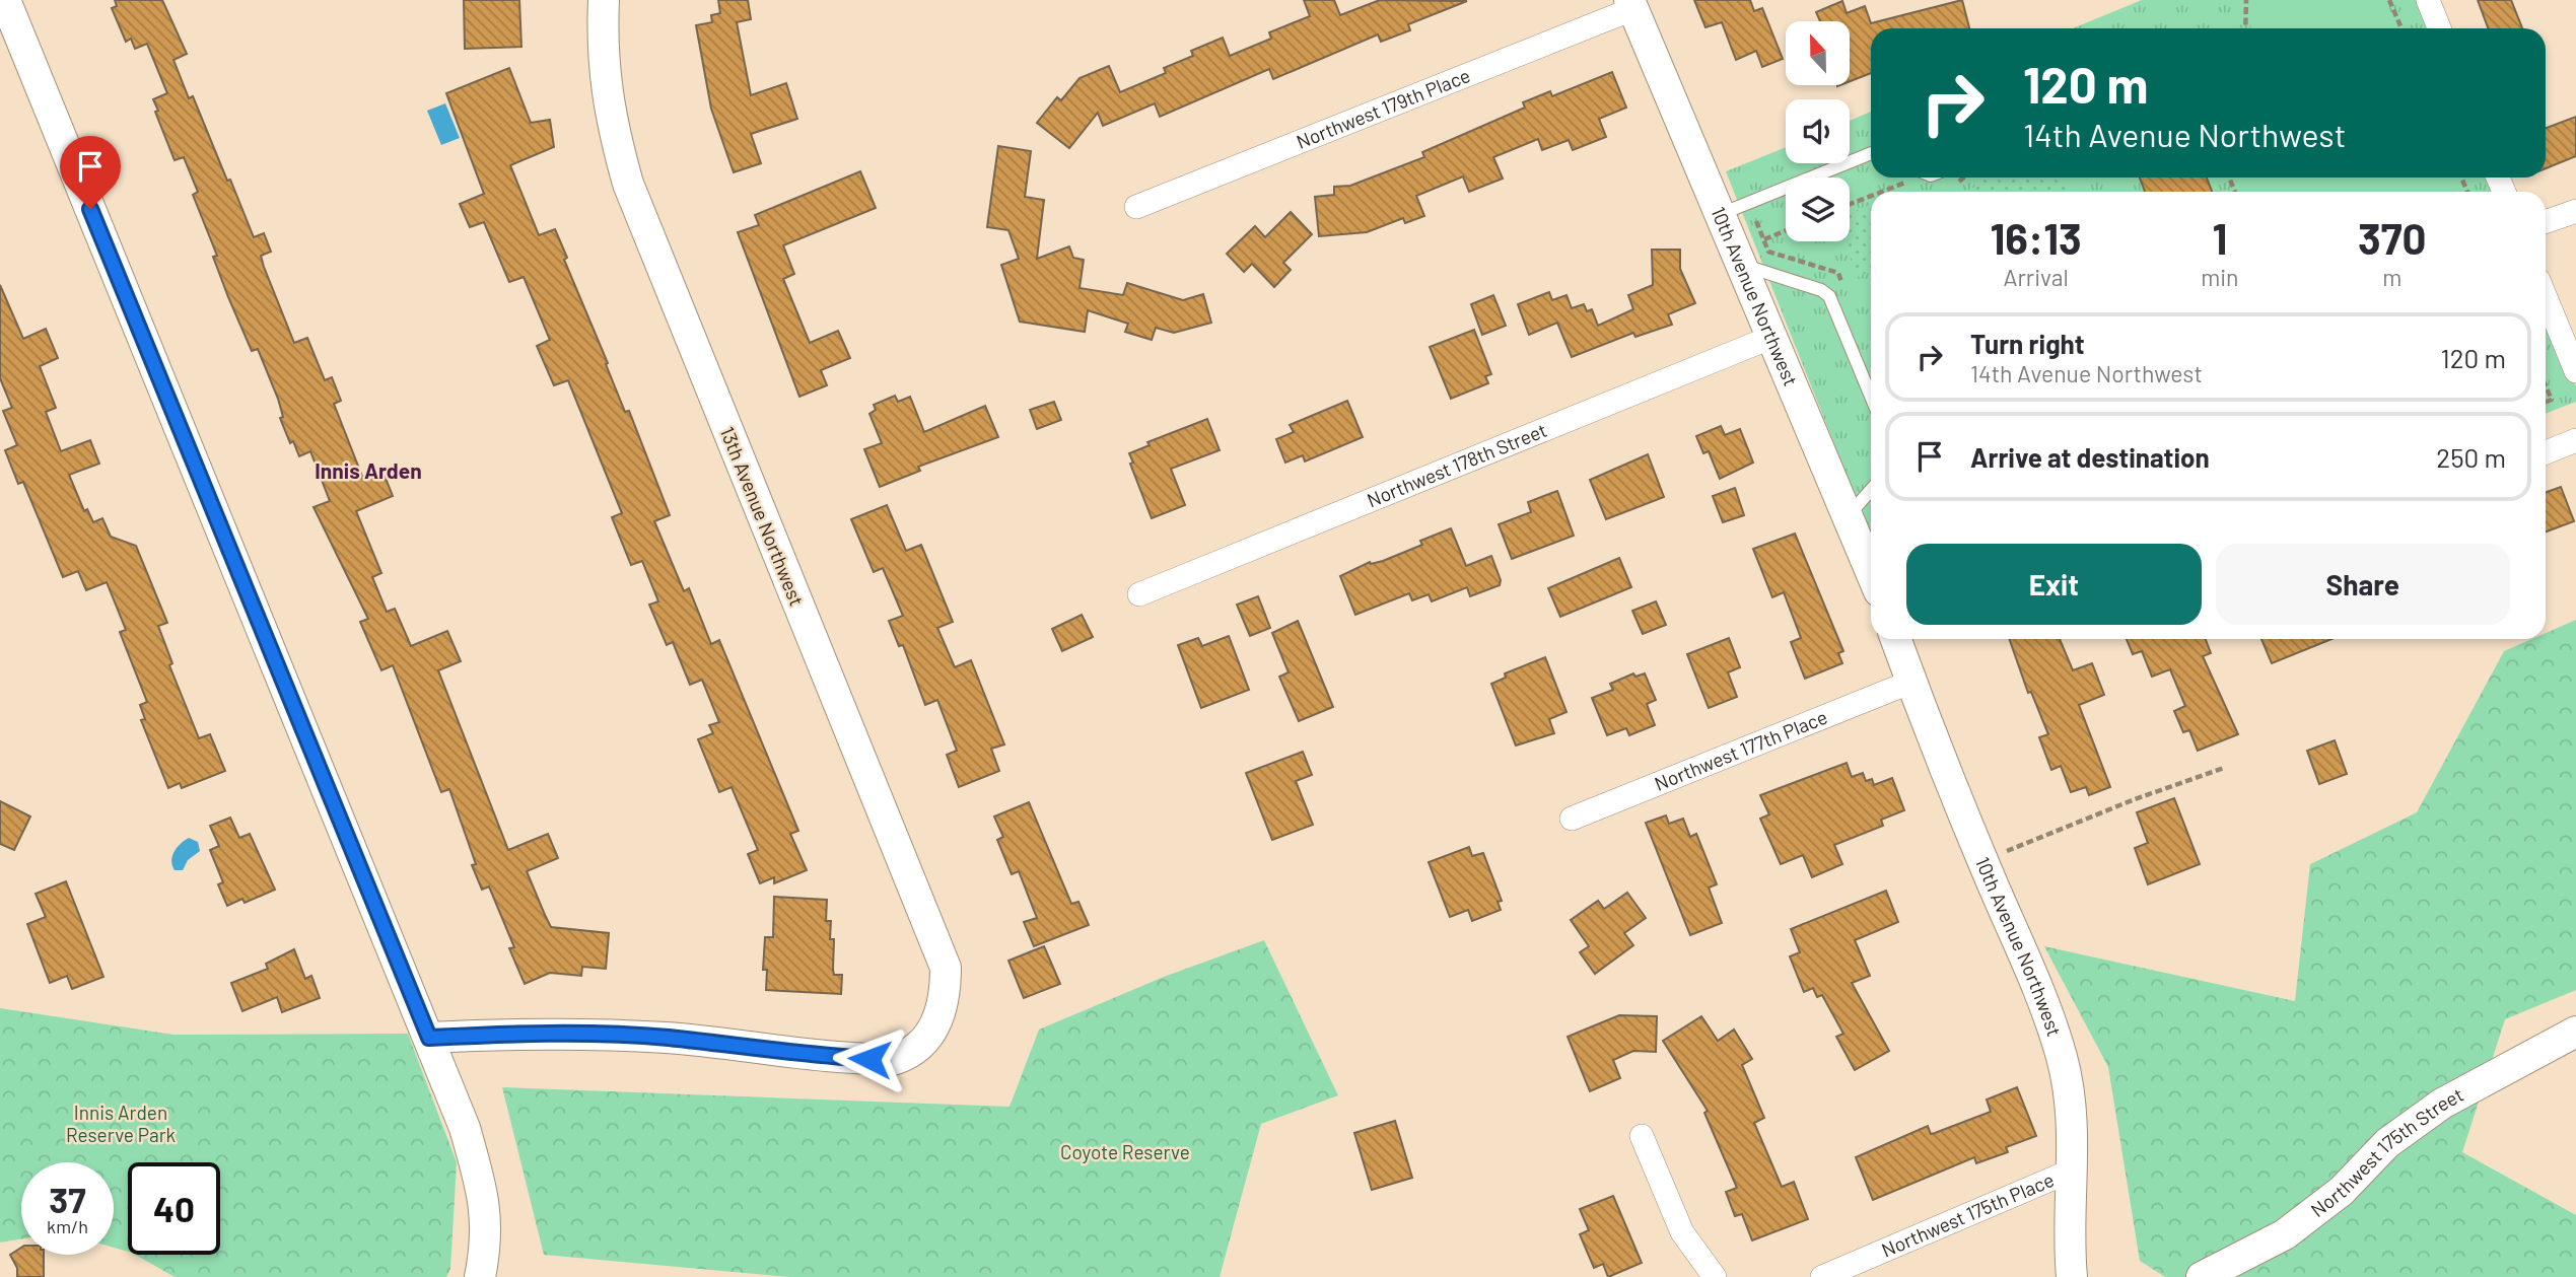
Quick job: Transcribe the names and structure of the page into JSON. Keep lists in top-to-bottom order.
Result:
{
  "streets": {
    "street": [
      "Northwest 179th Place",
      "10th Avenue Northwest",
      "Northwest 178th Street",
      "13th Avenue Northwest",
      "Northwest 177th Place",
      "Northwest 175th Street",
      "Northwest 175th Place"
    ]
  },
  "crossings": [
    ["Northwest 179th Place", "10th Avenue Northwest"],
    ["10th Avenue Northwest", "Northwest 178th Street"],
    ["10th Avenue Northwest", "Northwest 177th Place"],
    ["10th Avenue Northwest", "Northwest 175th Place"]
  ],
  "districts": ["Innis Arden"],
  "parks": ["Innis Arden Reserve Park", "Coyote Reserve"],
  "north": "top",
  "page": {
    "turn": ["120 m", "14th Avenue Northwest"],
    "eta": [
      "16:13",
      "Arrival",
      "1",
      "min",
      "370",
      "m"
    ],
    "list": [
      {
        "name": "Turn right",
        "note": "14th Avenue Northwest",
        "value": "120 m"
      },
      {
        "name": "Arrive at destination",
        "value": "250 m"
      }
    ],
    "buttons": ["Exit", "Share"],
    "speed": "37 km/h",
    "limit": "40"
  }
}
